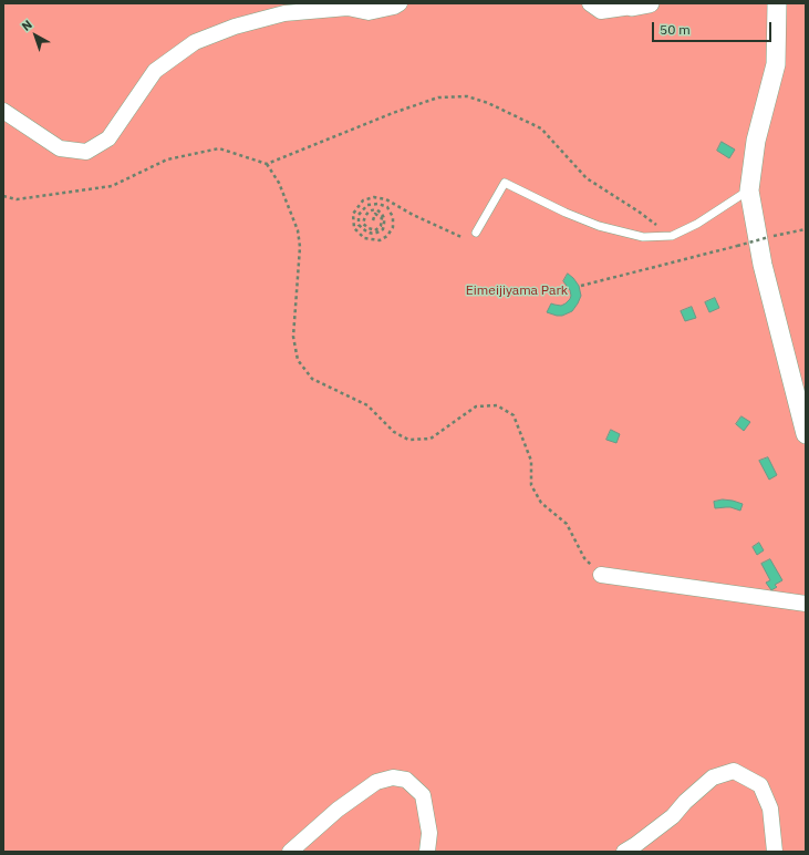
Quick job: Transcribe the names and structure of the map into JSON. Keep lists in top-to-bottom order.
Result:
{
  "parks": ["Eimeijiyama Park"],
  "scale_bar": "50 m",
  "north": "top left"
}
